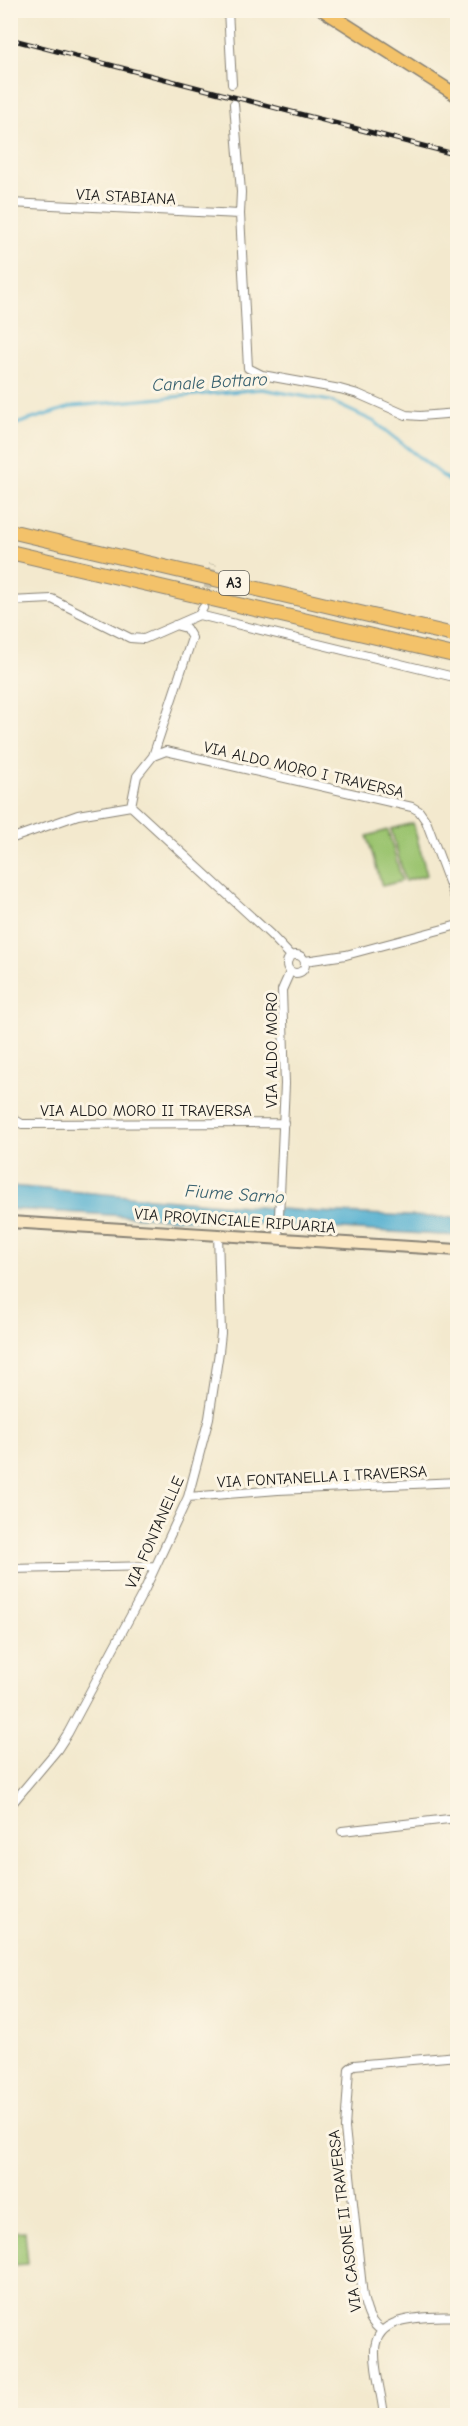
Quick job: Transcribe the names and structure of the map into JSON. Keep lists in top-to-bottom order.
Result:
{
  "streets": {
    "highway": ["A3"],
    "main road": ["VIA PROVINCIALE RIPUARIA"],
    "street": [
      "VIA STABIANA",
      "VIA ALDO MORO I TRAVERSA",
      "VIA ALDO MORO",
      "VIA ALDO MORO II TRAVERSA",
      "VIA FONTANELLA I TRAVERSA",
      "VIA FONTANELLE",
      "VIA CASONE II TRAVERSA"
    ]
  },
  "crossings": [
    ["VIA ALDO MORO", "VIA ALDO MORO II TRAVERSA"],
    ["VIA ALDO MORO", "VIA PROVINCIALE RIPUARIA"],
    ["VIA PROVINCIALE RIPUARIA", "VIA FONTANELLE"],
    ["VIA FONTANELLA I TRAVERSA", "VIA FONTANELLE"]
  ],
  "water": ["Canale Bottaro", "Fiume Sarno"]
}
